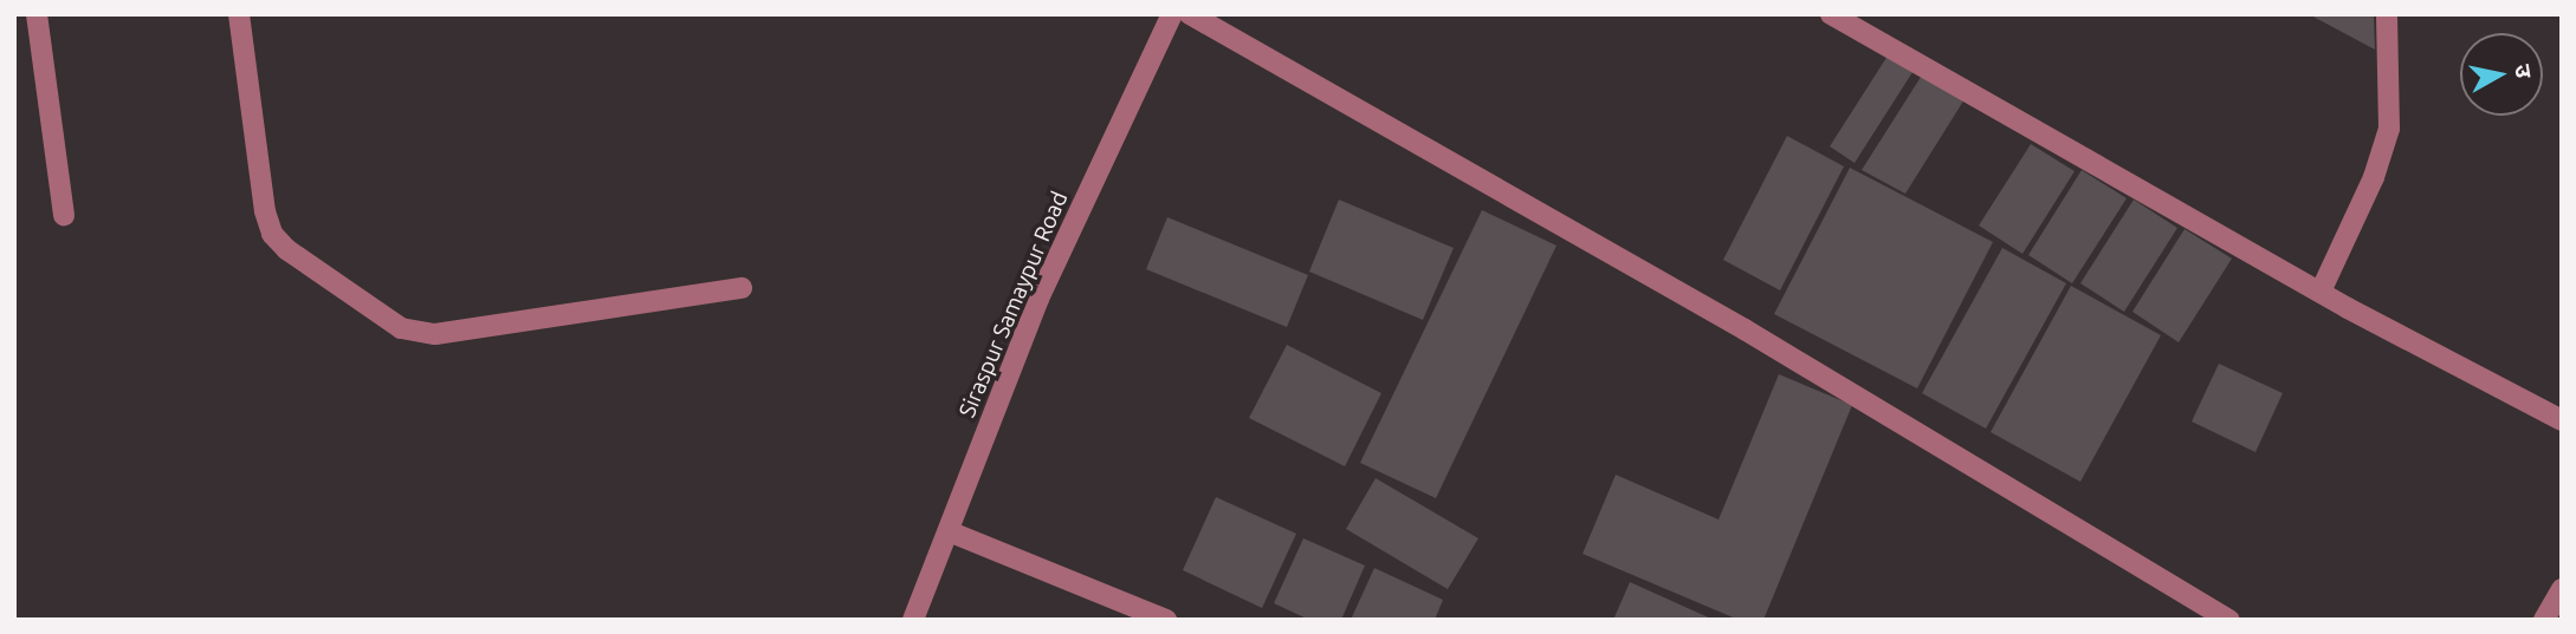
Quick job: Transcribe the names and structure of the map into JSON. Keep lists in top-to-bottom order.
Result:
{
  "streets": {
    "street": ["Siraspur Samaypur Road"]
  },
  "north": "right"
}
